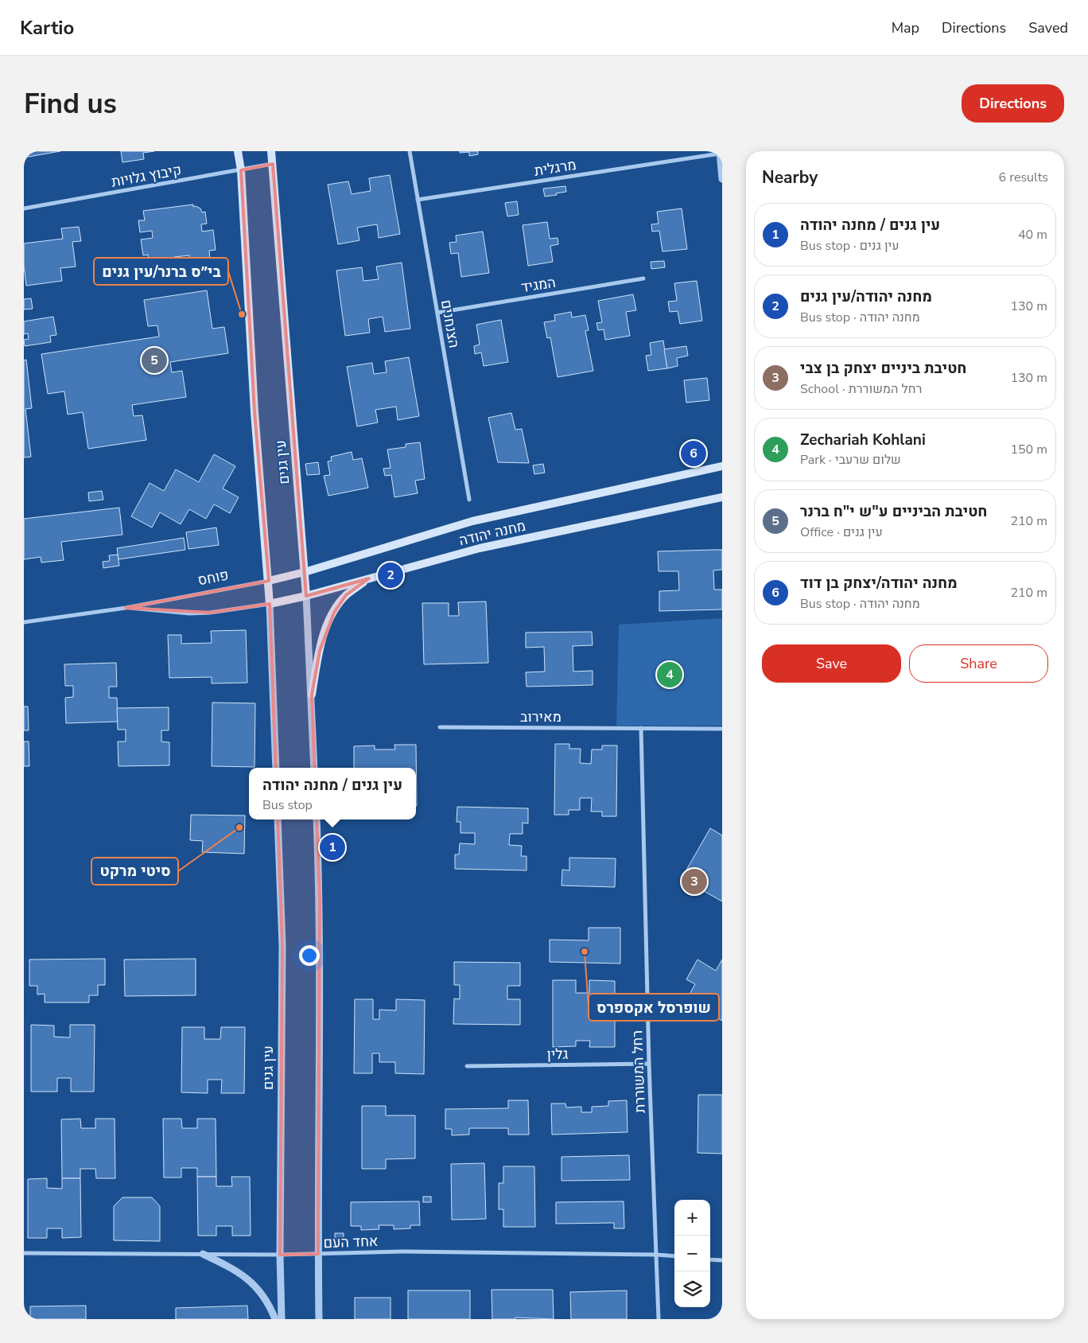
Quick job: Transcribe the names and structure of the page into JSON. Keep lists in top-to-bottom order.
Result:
{
  "streets": {
    "main road": ["עין גנים", "מחנה יהודה", "פוחס"],
    "street": [
      "מרגלית",
      "קיבוץ גלויות",
      "המגיד",
      "הצנחנים",
      "מאירוב",
      "גלין",
      "רחל המשוררת",
      "אחד העם"
    ]
  },
  "crossings": [
    ["מרגלית", "הצנחנים"],
    ["קיבוץ גלויות", "עין גנים"],
    ["המגיד", "הצנחנים"],
    ["עין גנים", "מחנה יהודה"],
    ["עין גנים", "פוחס"],
    ["עין גנים", "אחד העם"],
    ["מחנה יהודה", "פוחס"],
    ["מאירוב", "רחל המשוררת"],
    ["גלין", "רחל המשוררת"],
    ["רחל המשוררת", "אחד העם"]
  ],
  "places": ["בי״ס ברנר/עין גנים", "סיטי מרקט", "שופרסל אקספרס"],
  "page": {
    "header": "Kartio",
    "nav": ["Map", "Directions", "Saved"],
    "buttons": [
      "Directions",
      ["Save", "Share"]
    ],
    "title": "Find us",
    "heading": ["Nearby", "6 results"],
    "list": [
      {
        "mark": "1",
        "name": "עין גנים / מחנה יהודה",
        "note": "Bus stop · עין גנים",
        "value": "40 m"
      },
      {
        "mark": "2",
        "name": "מחנה יהודה/עין גנים",
        "note": "Bus stop · מחנה יהודה",
        "value": "130 m"
      },
      {
        "mark": "3",
        "name": "חטיבת ביניים יצחק בן צבי",
        "note": "School · רחל המשוררת",
        "value": "130 m"
      },
      {
        "mark": "4",
        "name": "Zechariah Kohlani",
        "note": "Park · שלום שרעבי",
        "value": "150 m"
      },
      {
        "mark": "5",
        "name": "חטיבת הביניים ע\"ש י\"ח ברנר",
        "note": "Office · עין גנים",
        "value": "210 m"
      },
      {
        "mark": "6",
        "name": "מחנה יהודה/יצחק בן דוד",
        "note": "Bus stop · מחנה יהודה",
        "value": "210 m"
      }
    ],
    "pins": [
      "5",
      "6",
      "2",
      "4",
      "1",
      "3"
    ],
    "popup": ["עין גנים / מחנה יהודה", "Bus stop"],
    "map_buttons": ["+", "−"]
  }
}
